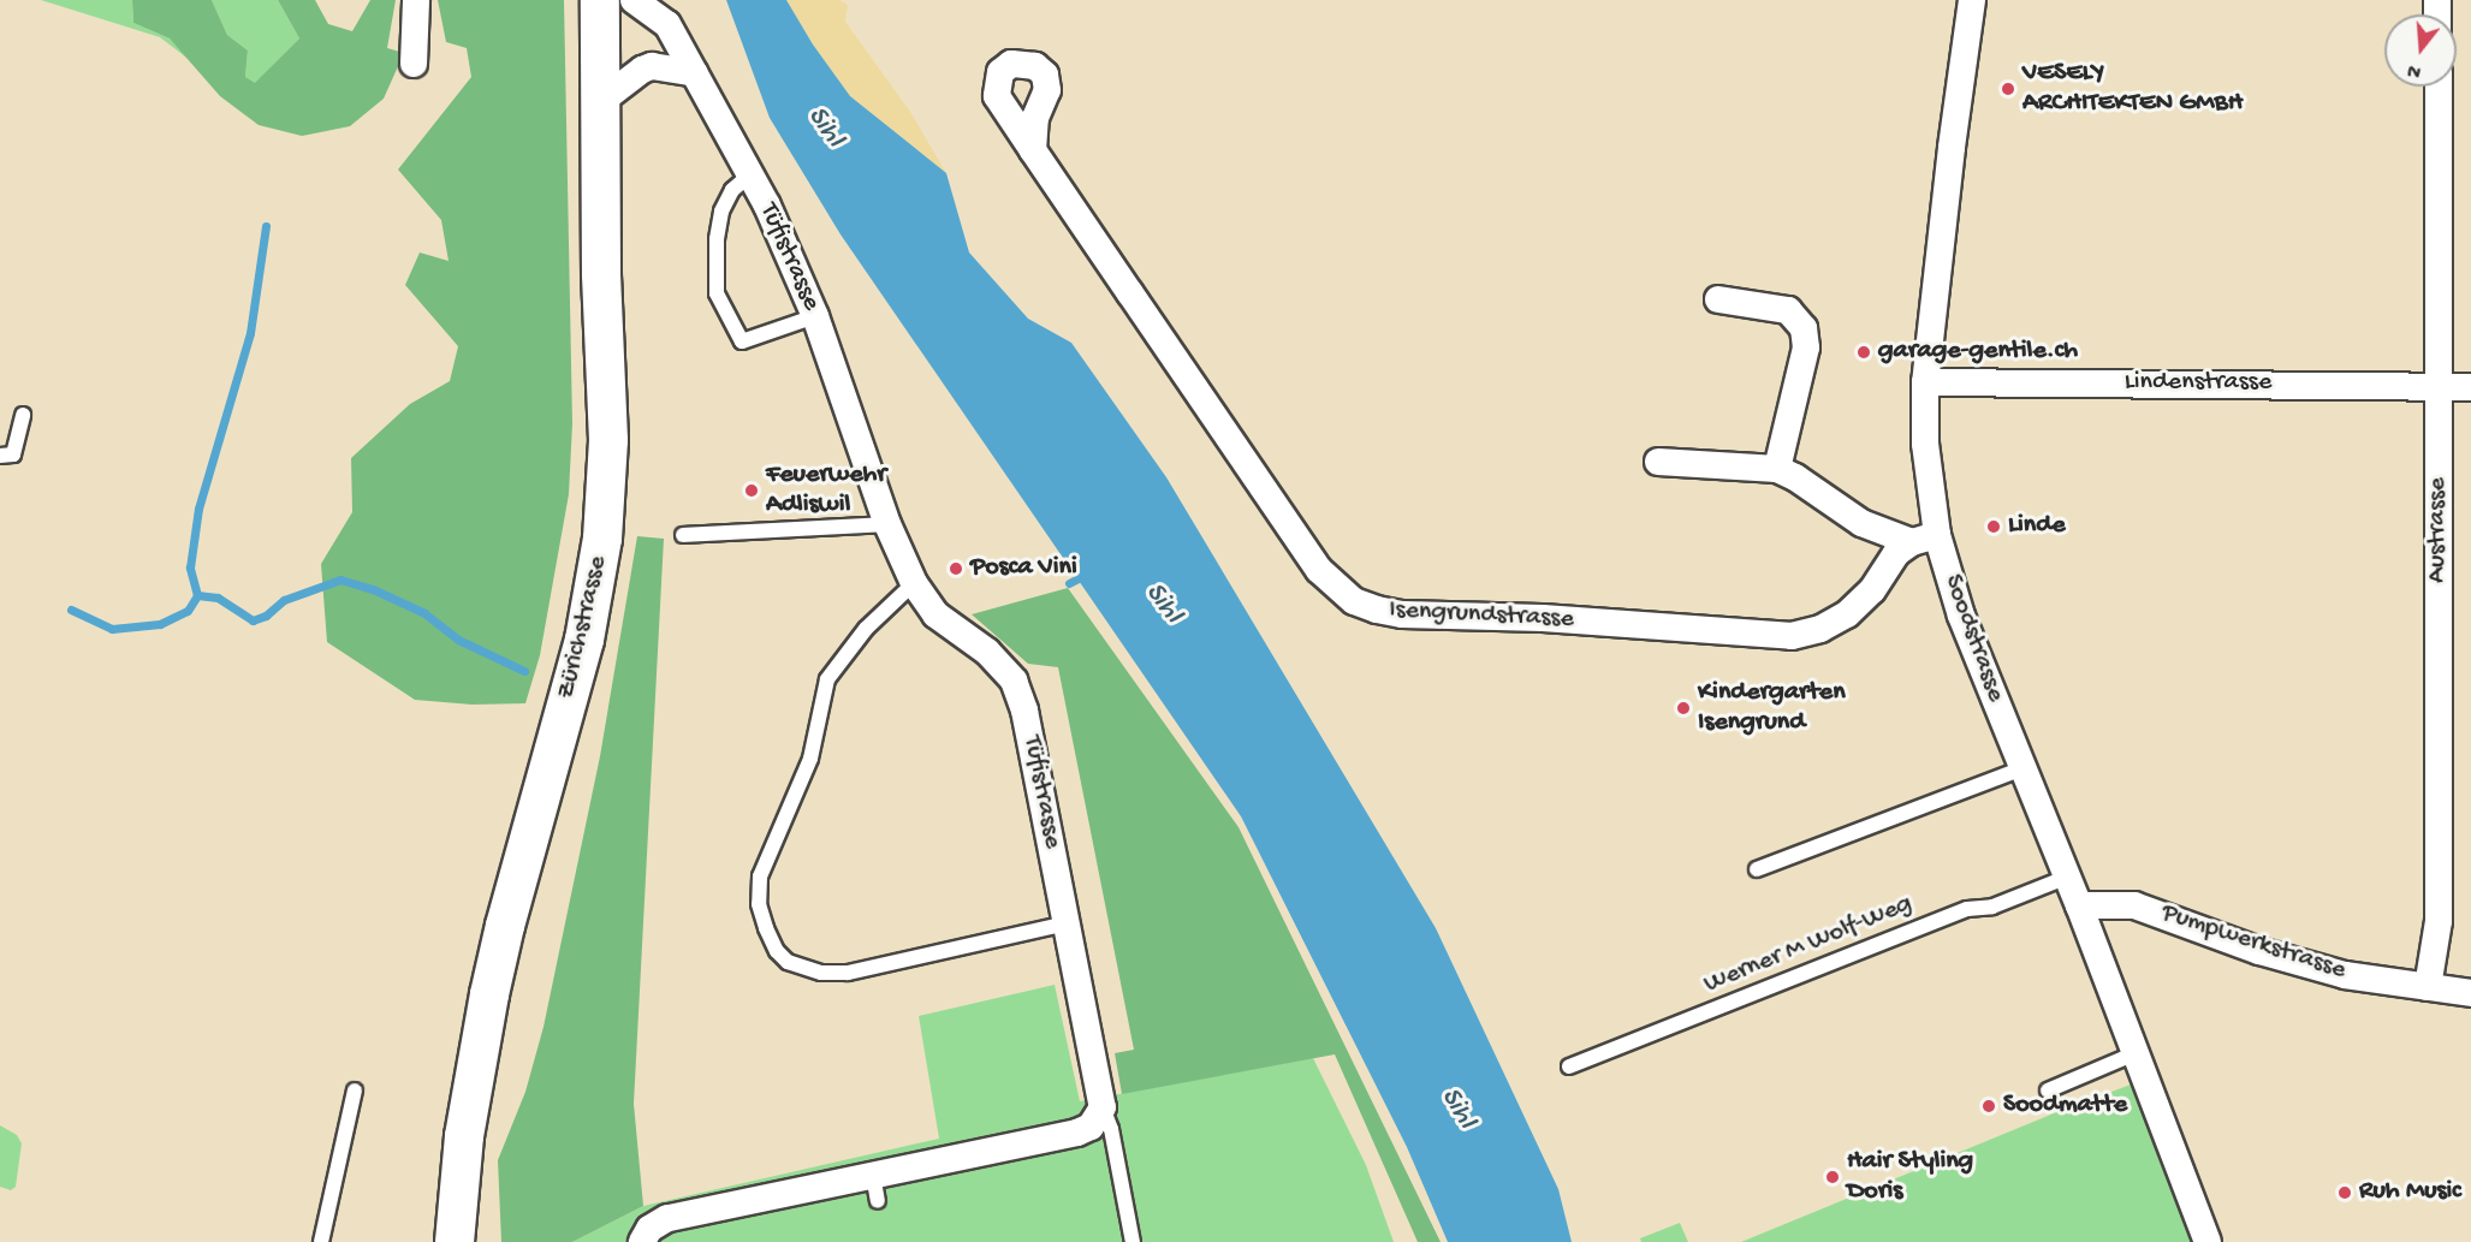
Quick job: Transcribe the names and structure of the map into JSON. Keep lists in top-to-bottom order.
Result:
{
  "streets": {
    "main road": ["Zürichstrasse"],
    "street": [
      "Tüfistrasse",
      "Lindenstrasse",
      "Austrasse",
      "Isengrundstrasse",
      "Soodstrasse",
      "Pumpwerkstrasse"
    ],
    "lane": ["Werner M Wolf-Weg"]
  },
  "crossings": [
    ["Lindenstrasse", "Austrasse"],
    ["Lindenstrasse", "Soodstrasse"],
    ["Austrasse", "Pumpwerkstrasse"],
    ["Isengrundstrasse", "Soodstrasse"],
    ["Soodstrasse", "Pumpwerkstrasse"],
    ["Soodstrasse", "Werner M Wolf-Weg"]
  ],
  "water": ["Sihl"],
  "places": [
    "VESELY ARCHITEKTEN GMBH",
    "garage-gentile.ch",
    "Feuerwehr Adliswil",
    "Linde",
    "Posca Vini",
    "Kindergarten Isengrund",
    "Soodmatte",
    "Hair Styling Doris",
    "Ruh Music"
  ],
  "north": "bottom"
}
